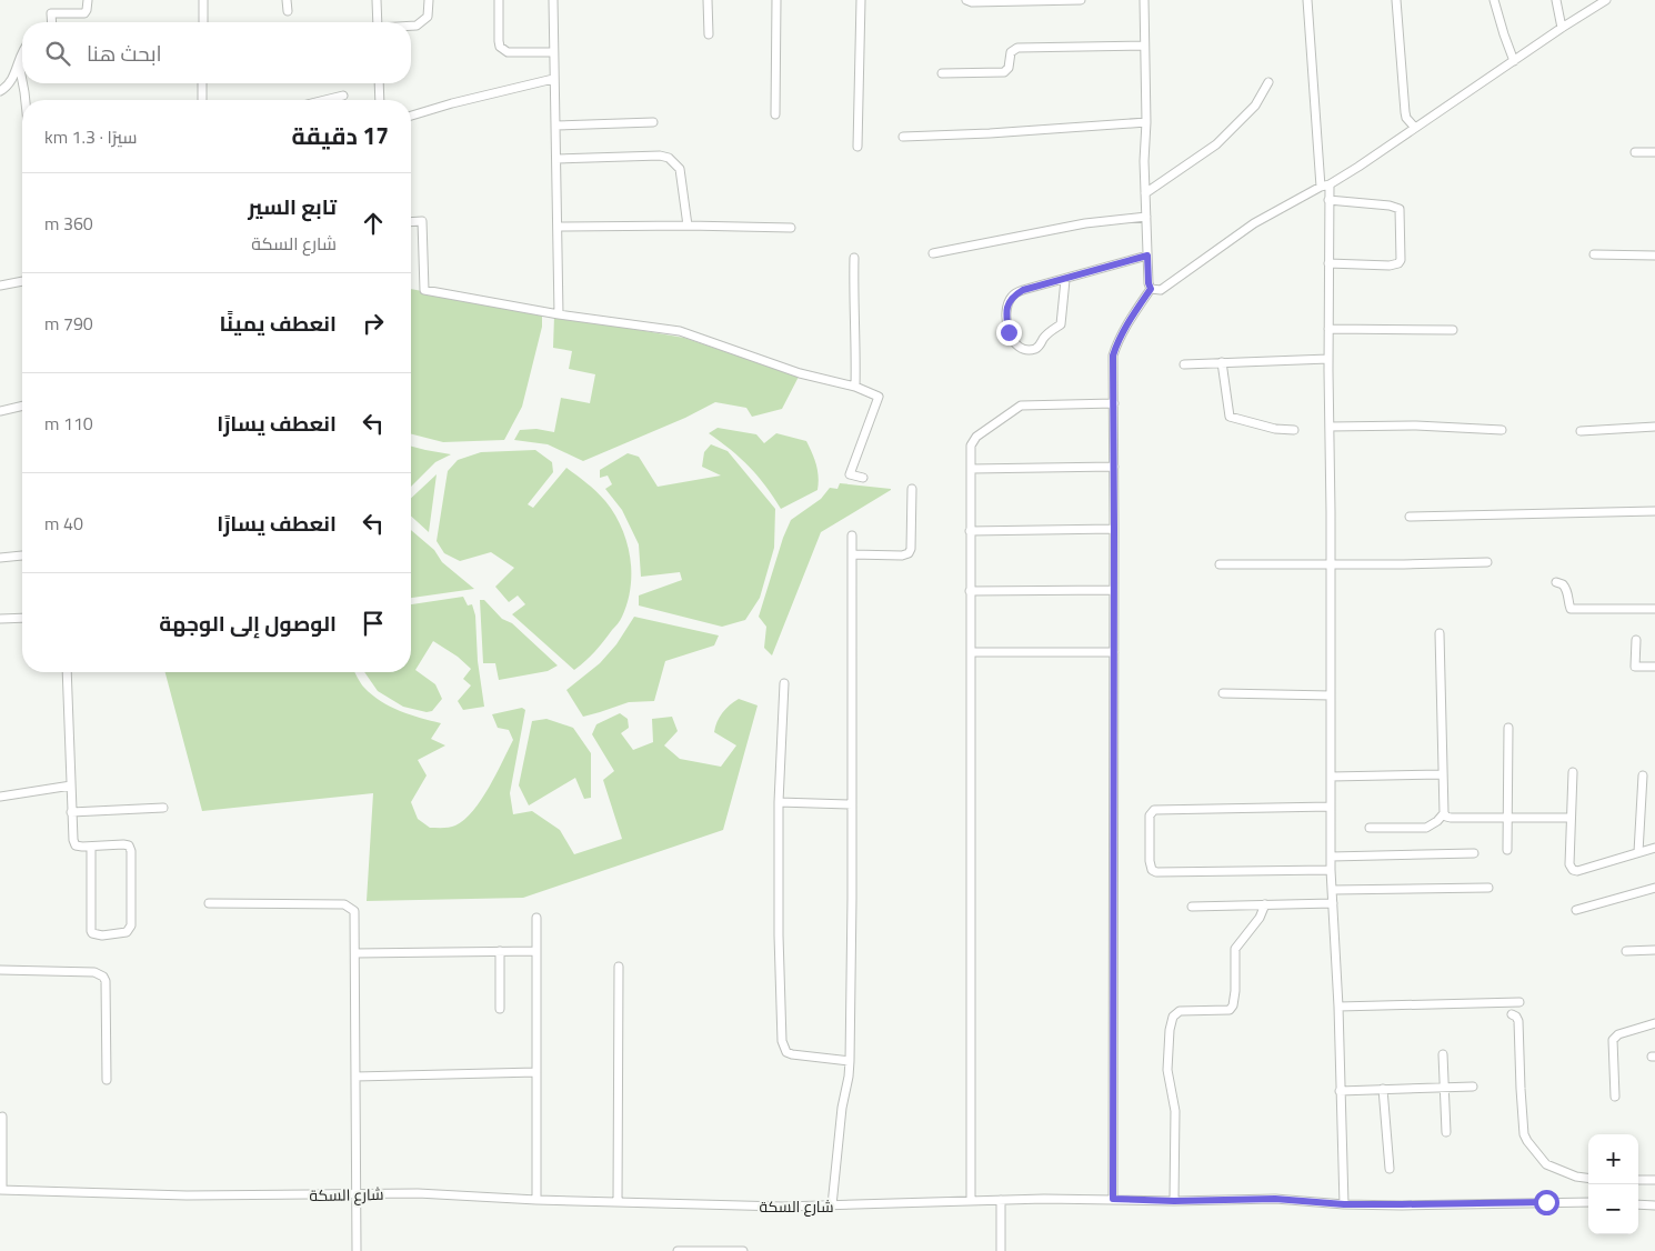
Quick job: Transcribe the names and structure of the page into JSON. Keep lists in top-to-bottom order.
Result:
{
  "streets": {
    "street": ["شارع السكة"]
  },
  "page": {
    "search": "ابحث هنا",
    "heading": ["17 دقيقة", "سيرًا · 1.3 km"],
    "list": [
      ["تابع السير", "شارع السكة", "360 m"],
      ["انعطف يمينًا", "790 m"],
      ["انعطف يسارًا", "110 m"],
      ["انعطف يسارًا", "40 m"],
      "الوصول إلى الوجهة"
    ],
    "map_buttons": ["+", "−"]
  }
}
